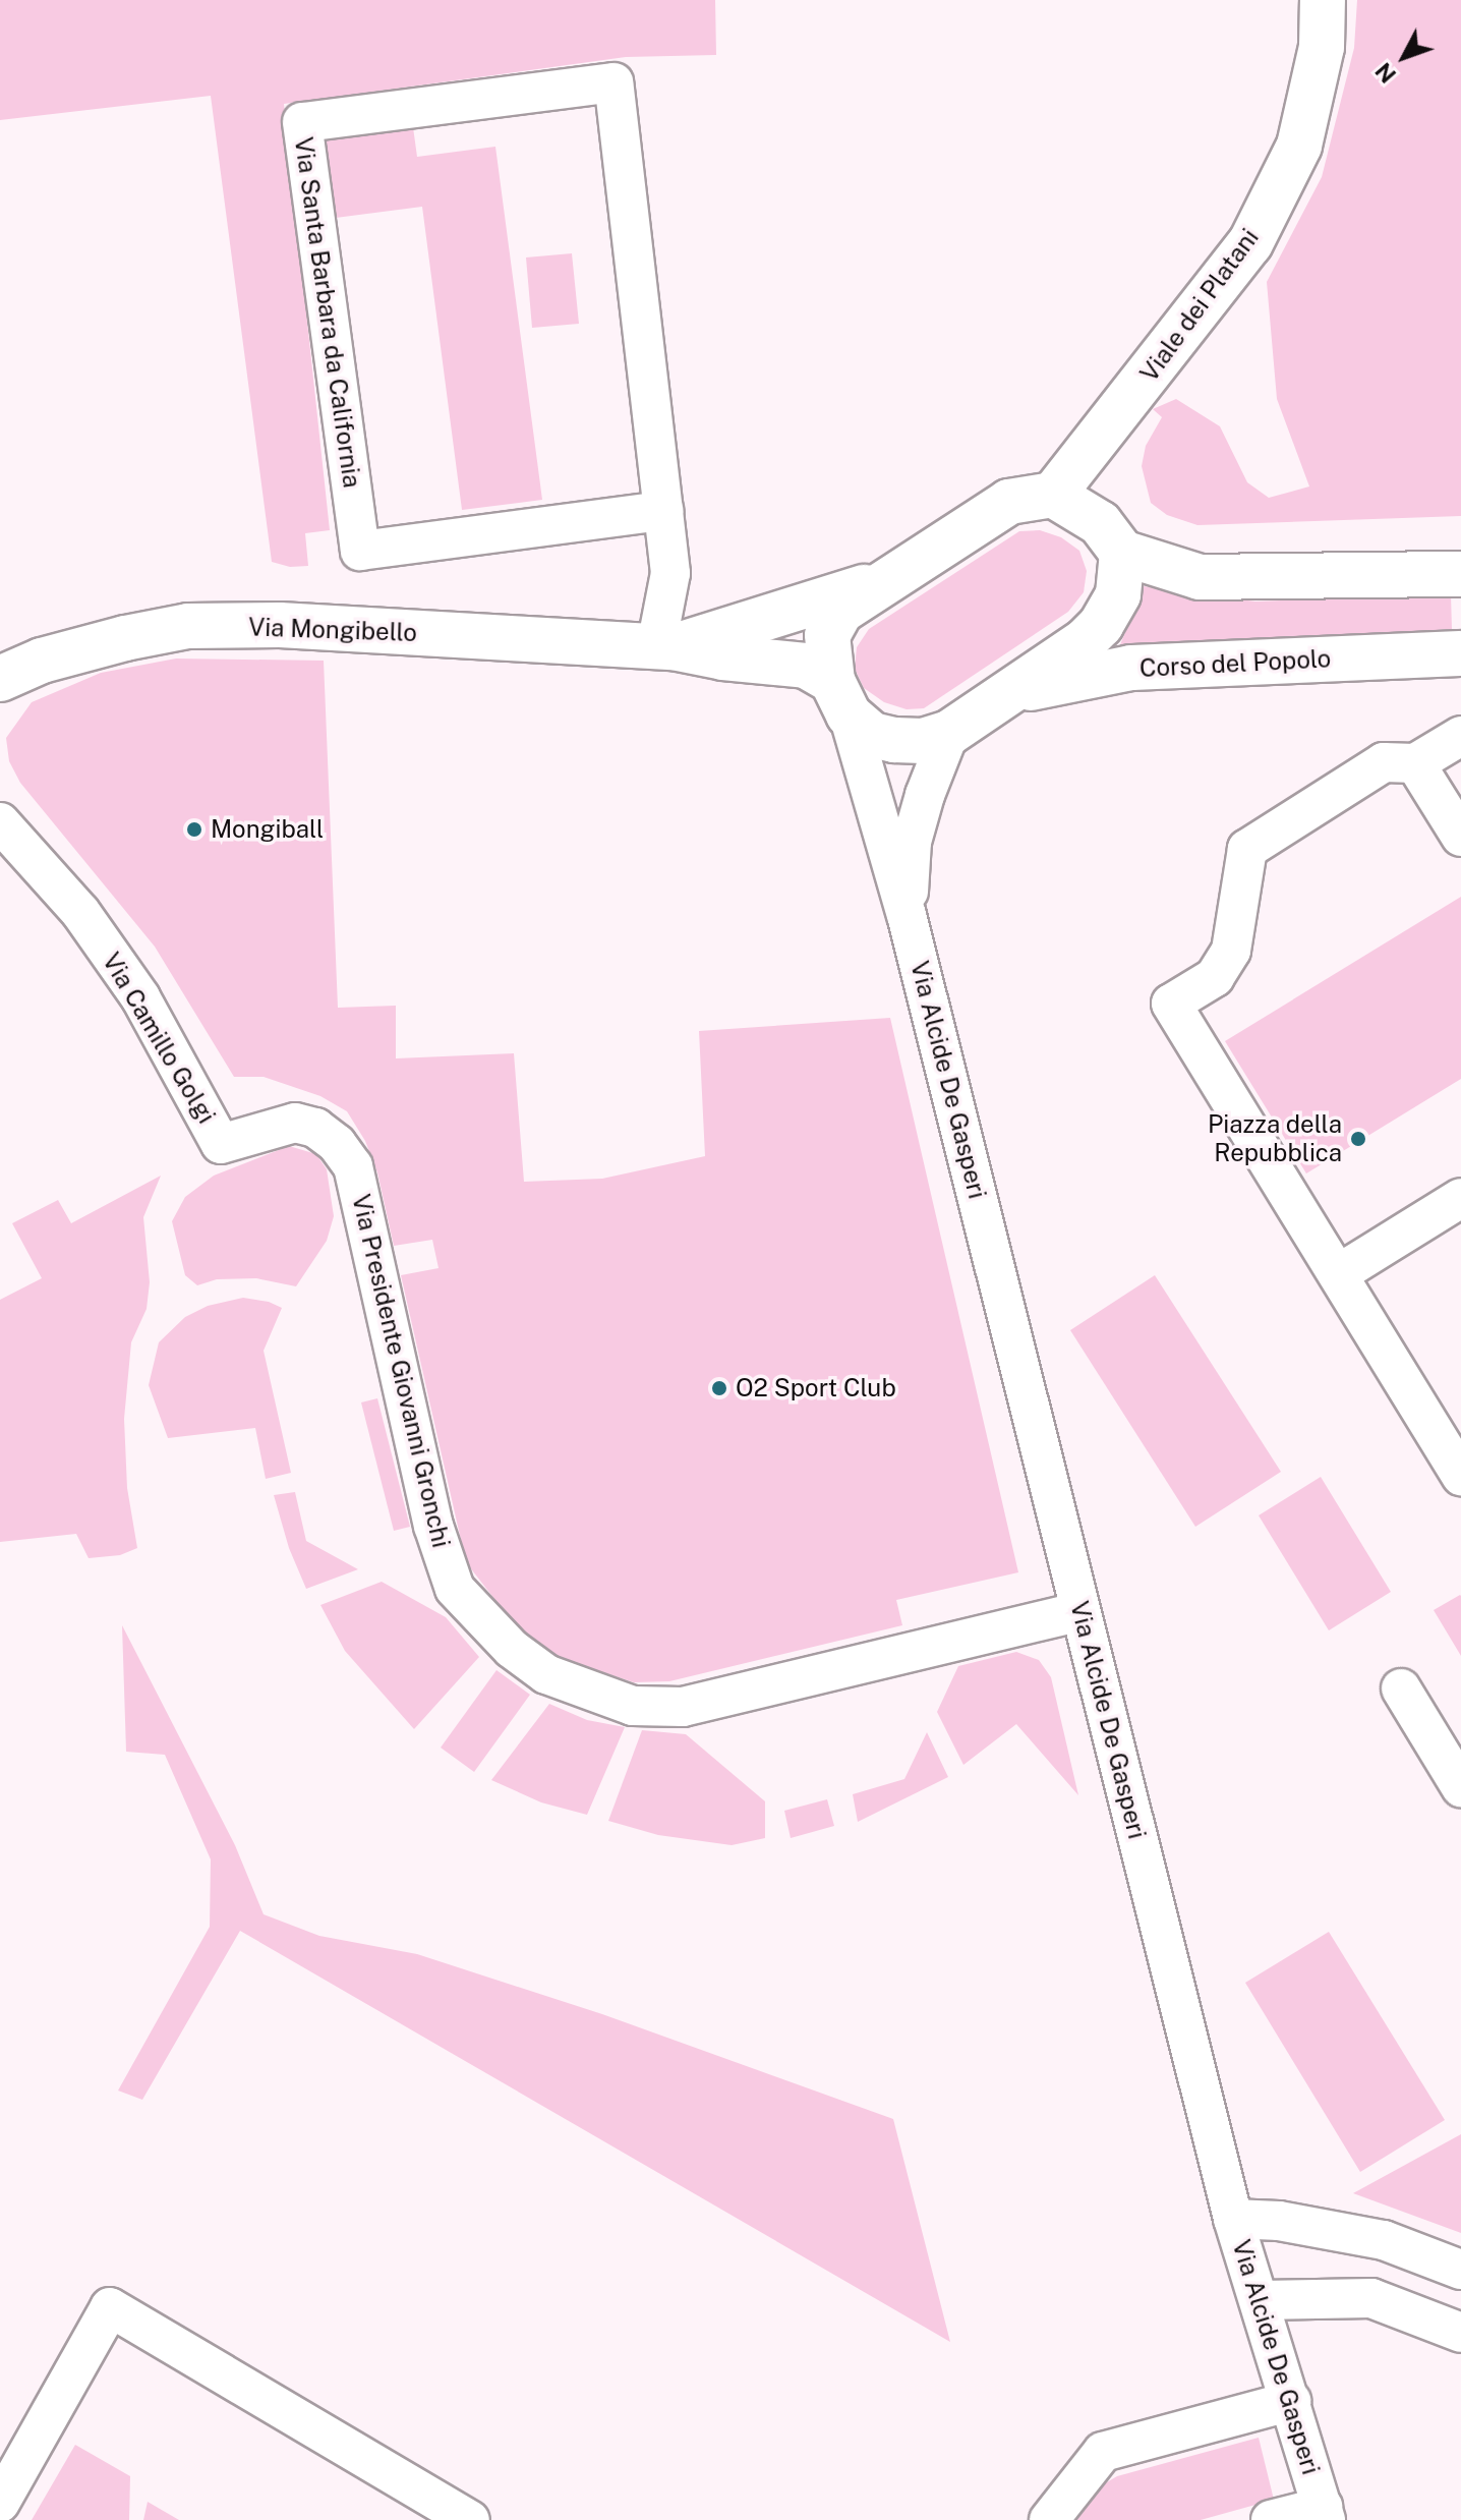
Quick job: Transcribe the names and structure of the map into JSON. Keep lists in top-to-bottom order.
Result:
{
  "streets": {
    "street": [
      "Viale dei Platani",
      "Via Santa Barbara da California",
      "Via Mongibello",
      "Corso del Popolo",
      "Via Camillo Golgi",
      "Via Alcide De Gasperi",
      "Via Presidente Giovanni Gronchi"
    ]
  },
  "crossings": [
    ["Via Santa Barbara da California", "Via Mongibello"],
    ["Via Camillo Golgi", "Via Presidente Giovanni Gronchi"],
    ["Via Alcide De Gasperi", "Via Presidente Giovanni Gronchi"]
  ],
  "places": ["Mongiball", "Piazza della Repubblica", "O2 Sport Club"],
  "north": "bottom left"
}
